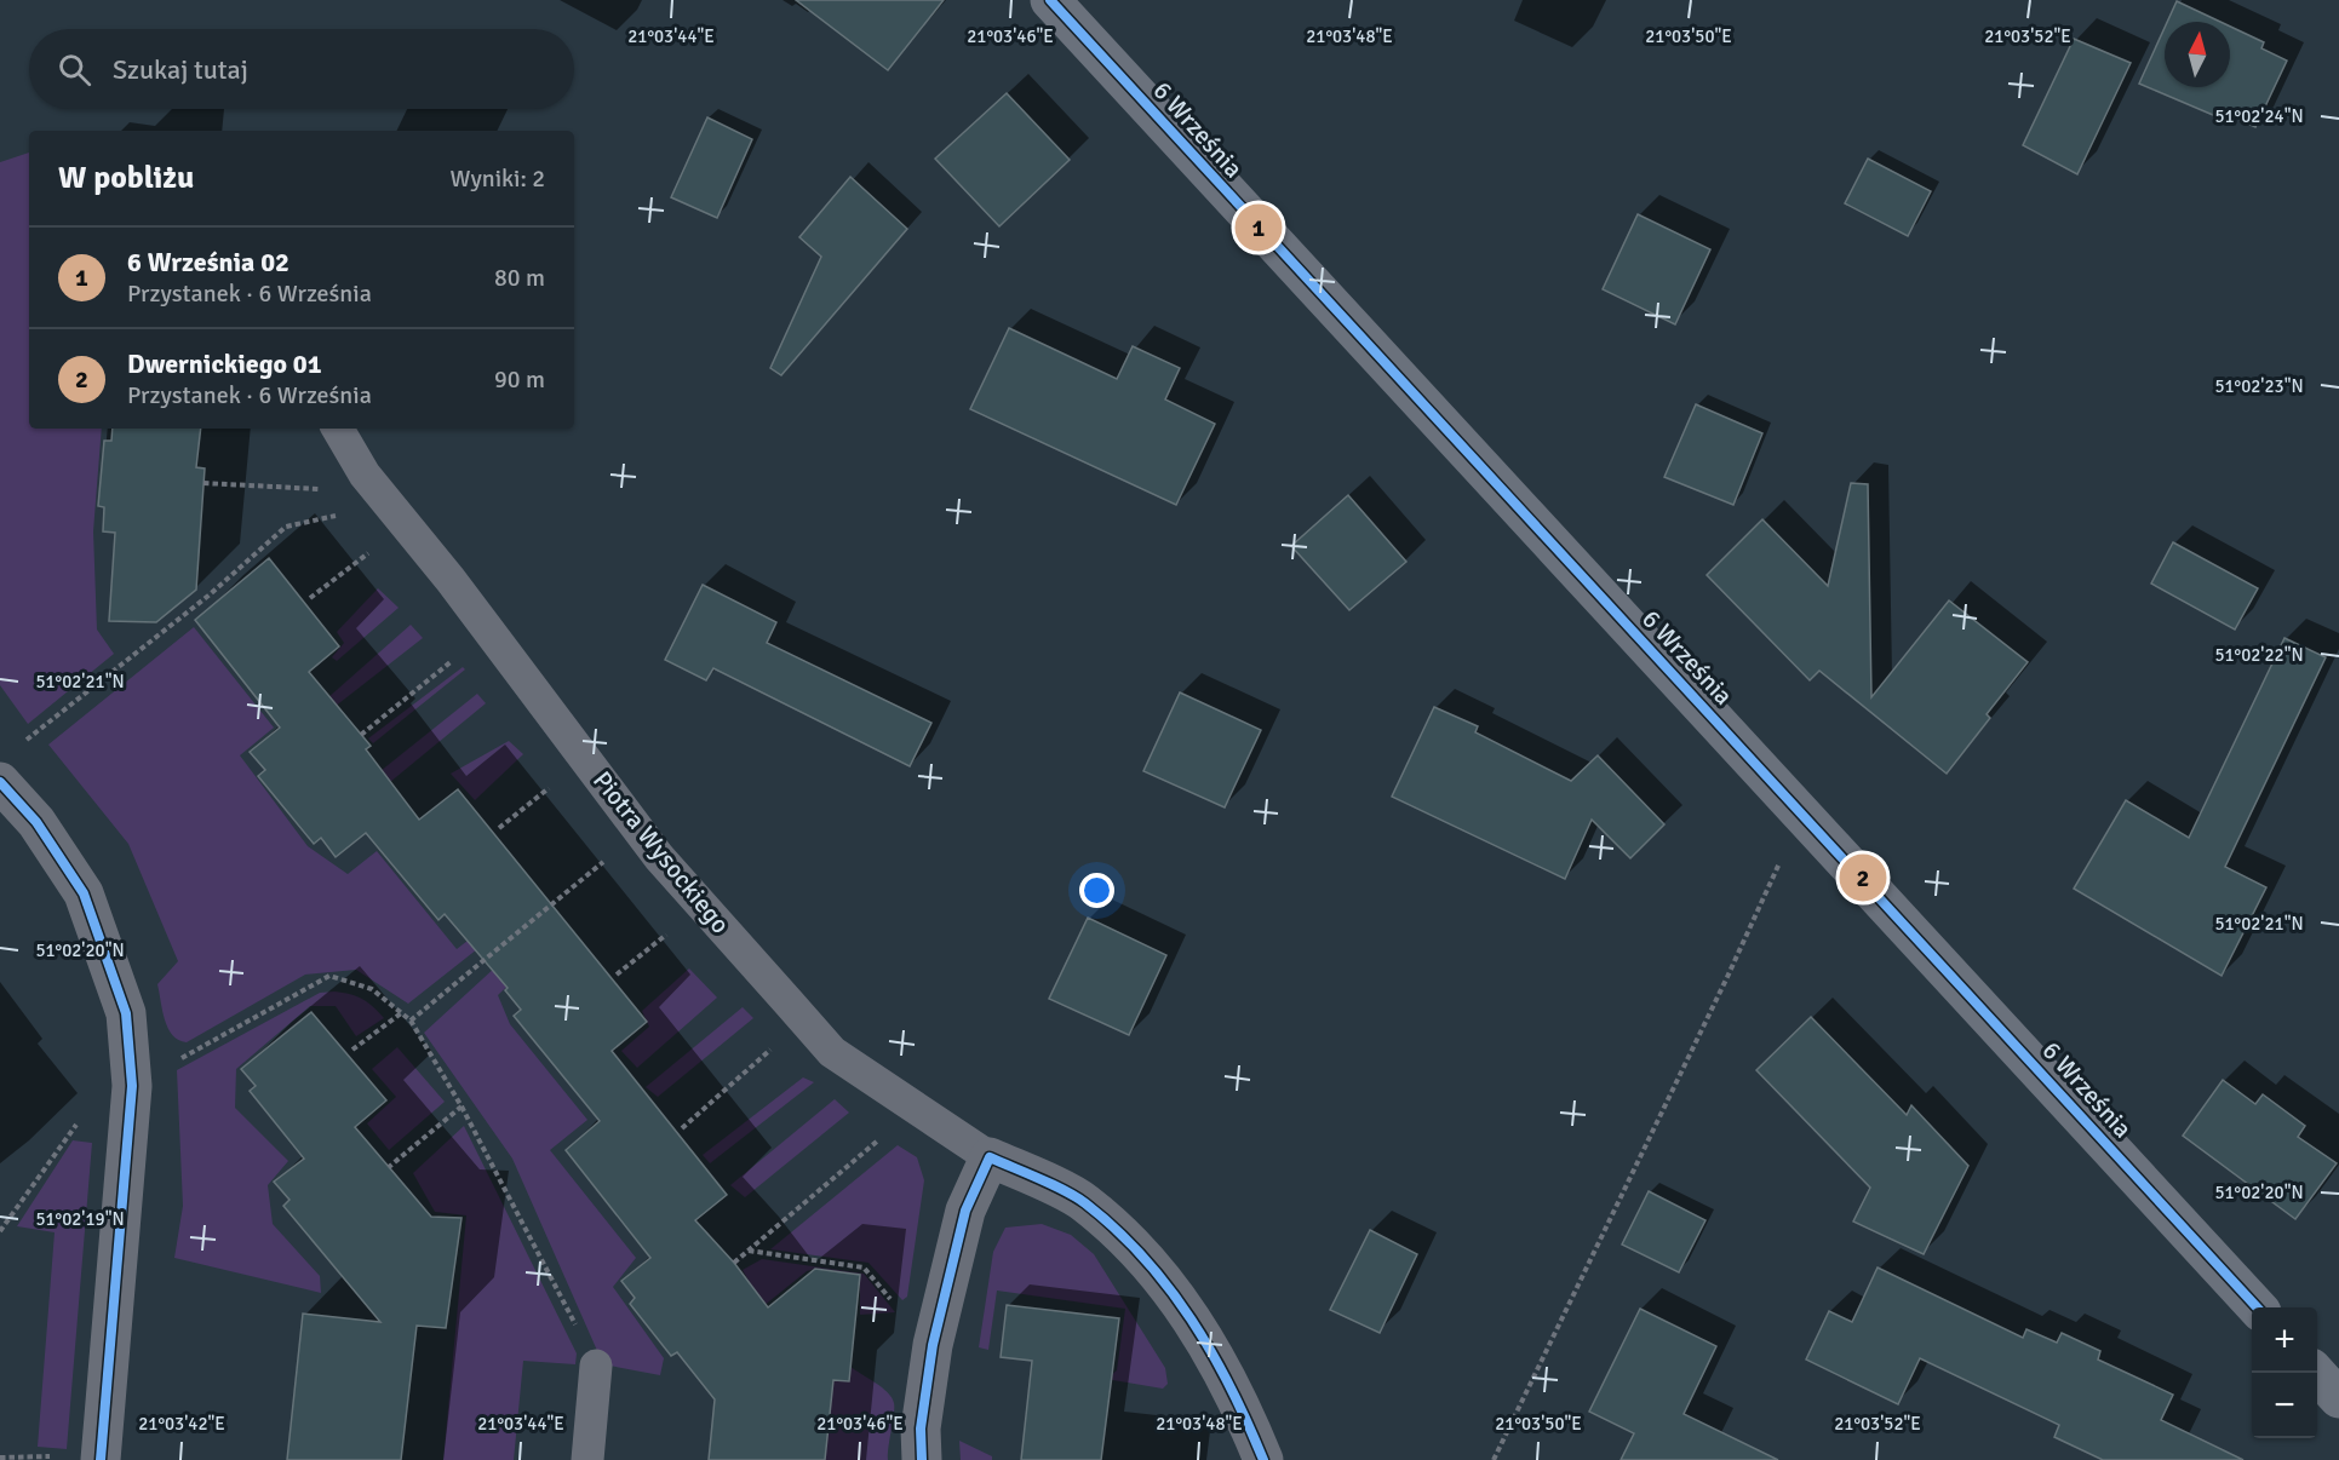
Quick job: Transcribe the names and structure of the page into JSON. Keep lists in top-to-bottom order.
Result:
{
  "streets": {
    "street": ["6 Września", "Piotra Wysockiego"]
  },
  "north": "top",
  "page": {
    "search": "Szukaj tutaj",
    "heading": ["W pobliżu", "Wyniki: 2"],
    "pins": ["1", "2"],
    "list": [
      {
        "mark": "1",
        "name": "6 Września 02",
        "note": "Przystanek · 6 Września",
        "value": "80 m"
      },
      {
        "mark": "2",
        "name": "Dwernickiego 01",
        "note": "Przystanek · 6 Września",
        "value": "90 m"
      }
    ],
    "map_buttons": ["+", "−"]
  },
  "coordinates": [
    "21°03'44\"E",
    "21°03'46\"E",
    "21°03'48\"E",
    "21°03'50\"E",
    "21°03'52\"E",
    "51°02'24\"N",
    "51°02'23\"N",
    "51°02'22\"N",
    "51°02'21\"N",
    "51°02'20\"N",
    "51°02'19\"N",
    "21°03'42\"E"
  ]
}
